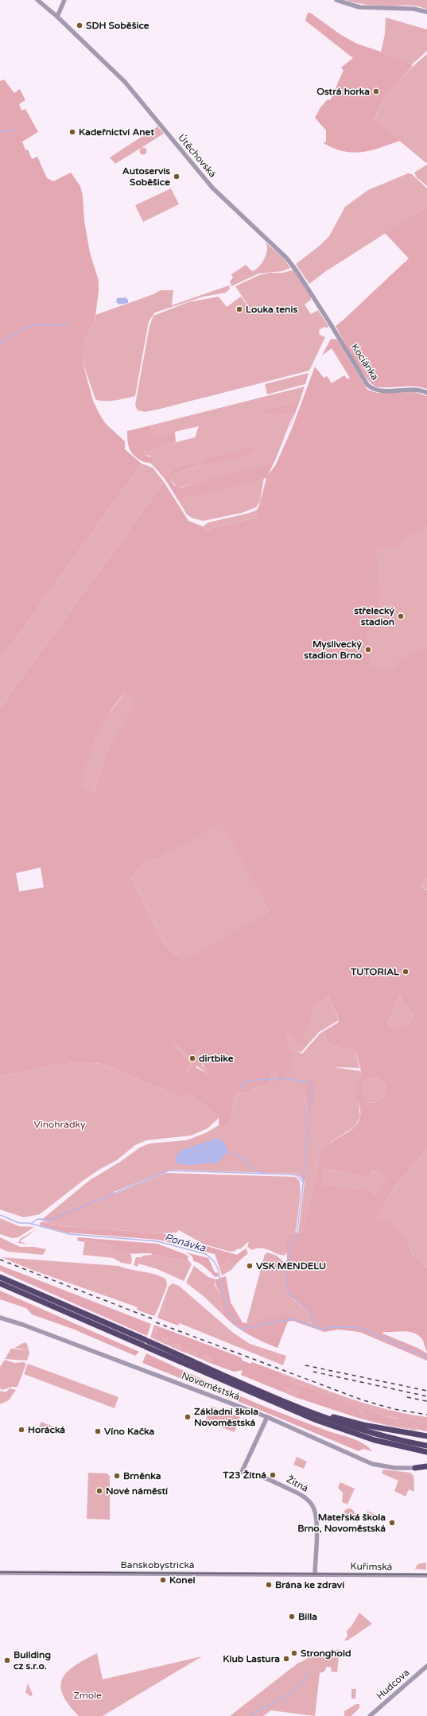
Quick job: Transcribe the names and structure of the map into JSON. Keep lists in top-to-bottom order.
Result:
{
  "streets": {
    "street": [
      "Útěchovská",
      "Kociánka",
      "Novoměstská",
      "Žitná",
      "Banskobystrická",
      "Kuřimská",
      "Hudcova"
    ]
  },
  "crossings": [
    ["Útěchovská", "Kociánka"],
    ["Novoměstská", "Žitná"],
    ["Žitná", "Banskobystrická"],
    ["Žitná", "Kuřimská"],
    ["Banskobystrická", "Kuřimská"]
  ],
  "water": ["Ponávka"],
  "parks": ["Vinohrádky", "Zmole"],
  "places": [
    "SDH Soběšice",
    "Ostrá horka",
    "Kadeřnictví Anet",
    "Autoservis Soběšice",
    "Louka tenis",
    "střelecký stadion",
    "Myslivecký stadion Brno",
    "TUTORIAL",
    "dirtbike",
    "VSK MENDELU",
    "Základní škola Novoměstská",
    "Horácká",
    "Víno Kačka",
    "T23 Žitná",
    "Brněnka",
    "Nové náměstí",
    "Mateřská škola Brno, Novoměstská",
    "Konel",
    "Brána ke zdraví",
    "Billa",
    "Stronghold",
    "Klub Lastura",
    "Building cz s.r.o."
  ]
}
